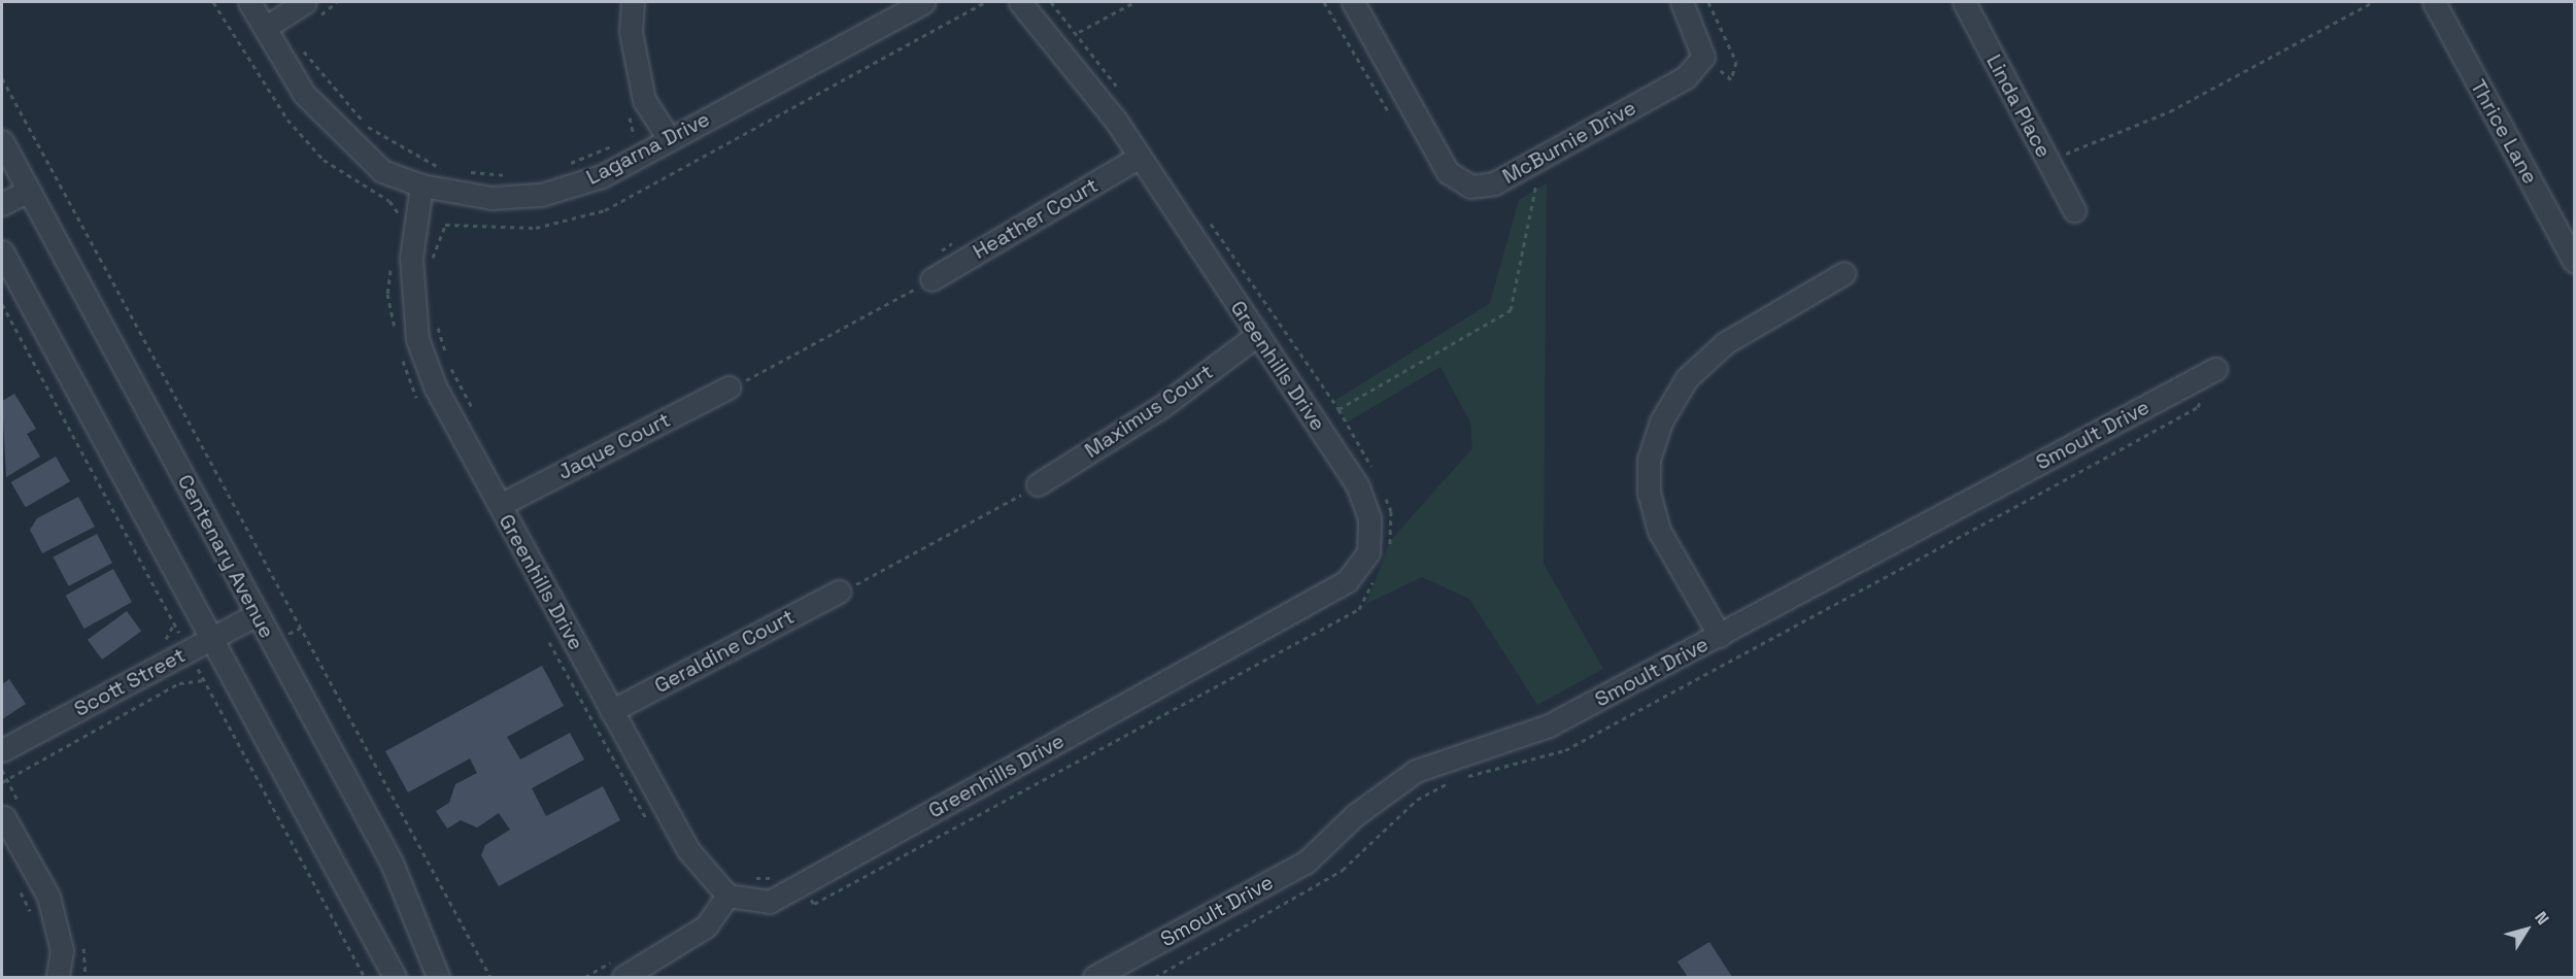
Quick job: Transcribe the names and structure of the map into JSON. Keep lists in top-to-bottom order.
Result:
{
  "streets": {
    "street": [
      "Linda Place",
      "Thrice Lane",
      "McBurnie Drive",
      "Lagarna Drive",
      "Heather Court",
      "Greenhills Drive",
      "Maximus Court",
      "Smoult Drive",
      "Jaque Court",
      "Centenary Avenue",
      "Geraldine Court",
      "Scott Street"
    ]
  },
  "crossings": [
    ["Lagarna Drive", "Greenhills Drive"],
    ["Heather Court", "Greenhills Drive"],
    ["Greenhills Drive", "Maximus Court"],
    ["Greenhills Drive", "Jaque Court"],
    ["Greenhills Drive", "Geraldine Court"],
    ["Centenary Avenue", "Scott Street"]
  ],
  "north": "top right"
}
